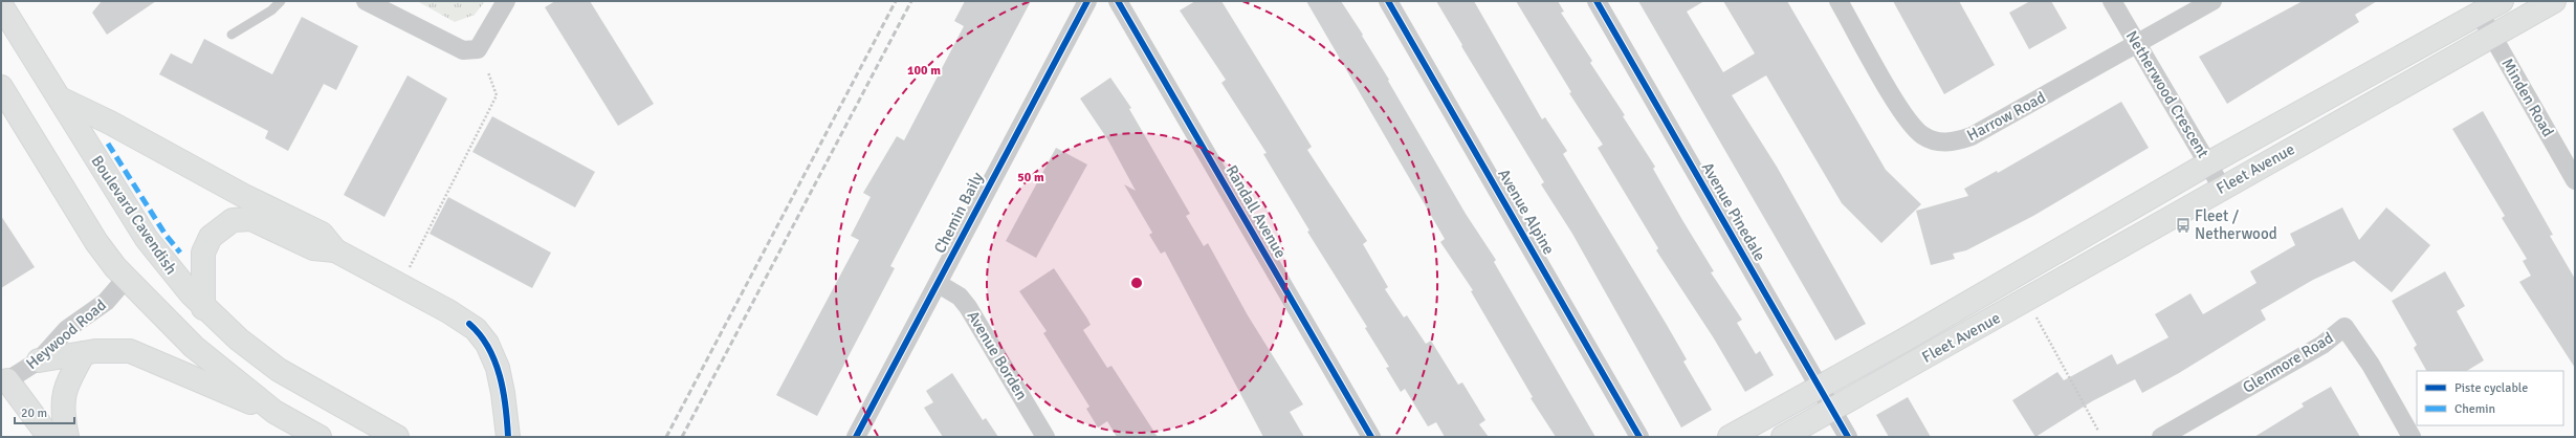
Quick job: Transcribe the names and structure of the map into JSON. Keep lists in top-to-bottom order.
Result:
{
  "streets": {
    "main road": ["Fleet Avenue", "Boulevard Cavendish"],
    "street": [
      "Netherwood Crescent",
      "Minden Road",
      "Harrow Road",
      "Randall Avenue",
      "Avenue Alpine",
      "Avenue Pinedale",
      "Chemin Baily",
      "Heywood Road",
      "Avenue Borden",
      "Glenmore Road"
    ]
  },
  "crossings": [
    ["Netherwood Crescent", "Harrow Road"],
    ["Netherwood Crescent", "Fleet Avenue"],
    ["Minden Road", "Fleet Avenue"],
    ["Fleet Avenue", "Avenue Pinedale"],
    ["Chemin Baily", "Avenue Borden"]
  ],
  "places": {
    "bus stop": ["Fleet / Netherwood"]
  },
  "legend": ["Piste cyclable", "Chemin"],
  "scale_bar": "20 m",
  "rings": ["100 m", "50 m"]
}
